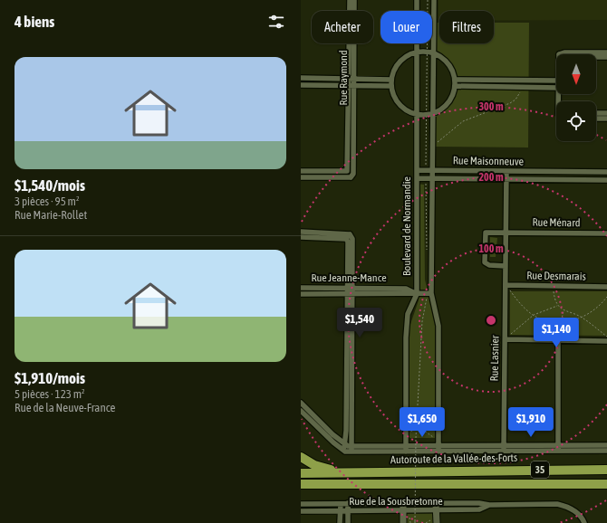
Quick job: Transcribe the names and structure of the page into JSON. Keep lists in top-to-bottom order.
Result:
{
  "streets": {
    "highway": ["Autoroute de la Vallée-des-Forts", "35"],
    "street": [
      "Rue Raymond",
      "Rue Maisonneuve",
      "Rue Ménard",
      "Boulevard de Normandie",
      "Rue Desmarais",
      "Rue Jeanne-Mance",
      "Rue Lasnier",
      "Rue de la Sousbretonne"
    ]
  },
  "crossings": [
    ["Rue Maisonneuve", "Boulevard de Normandie"],
    ["Rue Maisonneuve", "Rue Lasnier"],
    ["Rue Ménard", "Rue Lasnier"],
    ["Boulevard de Normandie", "Rue Jeanne-Mance"],
    ["Rue Desmarais", "Rue Lasnier"]
  ],
  "north": "bottom",
  "page": {
    "heading": "4 biens",
    "chip": ["Acheter", "Louer", "Filtres"],
    "list": [
      {
        "name": "$1,540/mois",
        "note": "3 pièces · 95 m² · Rue Marie-Rollet"
      },
      {
        "name": "$1,910/mois",
        "note": "5 pièces · 123 m² · Rue de la Neuve-France"
      }
    ],
    "price": [
      "$1,540",
      "$1,140",
      "$1,650",
      "$1,910"
    ]
  },
  "rings": ["300 m", "200 m", "100 m"]
}
